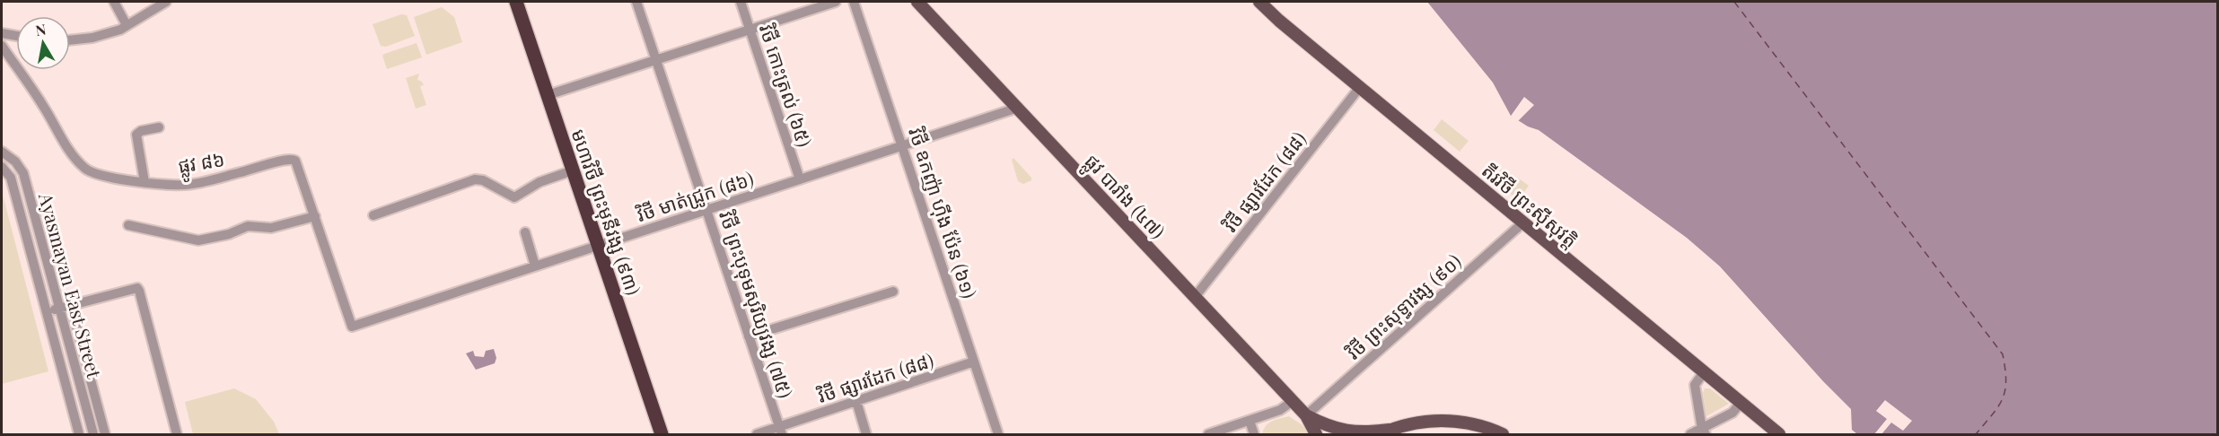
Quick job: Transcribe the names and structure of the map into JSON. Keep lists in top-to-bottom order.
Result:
{
  "streets": {
    "highway": ["មហាវិថី ព្រះមុនីវង្ស (៩៣)"],
    "main road": ["ផ្លូវ បារាំង (៤៧)", "តីរវិថី ព្រះស៊ីសុវត្តិ"],
    "street": [
      "វិថី កោះត្រល់ (៦៥)",
      "ផ្លូវ ៨៦",
      "វិថី ផ្សារដែក (៨៨)",
      "វិថី មាត់ជ្រូក (៨៦)",
      "វិថី ឧកញ៉ា ហ៊ីង ប៉ែន (៦១)",
      "Ayasmayan East Street",
      "វិថី ព្រះបុទុមសុរិយ្យវង្ស (៧៥)",
      "វិថី ព្រះសុទ្ធាវង្ស (៩០)"
    ]
  },
  "crossings": [
    ["វិថី កោះត្រល់ (៦៥)", "វិថី មាត់ជ្រូក (៨៦)"],
    ["ផ្លូវ ៨៦", "វិថី មាត់ជ្រូក (៨៦)"],
    ["វិថី ផ្សារដែក (៨៨)", "ផ្លូវ បារាំង (៤៧)"],
    ["វិថី ផ្សារដែក (៨៨)", "តីរវិថី ព្រះស៊ីសុវត្តិ"],
    ["វិថី ផ្សារដែក (៨៨)", "វិថី ឧកញ៉ា ហ៊ីង ប៉ែន (៦១)"],
    ["វិថី ផ្សារដែក (៨៨)", "វិថី ព្រះបុទុមសុរិយ្យវង្ស (៧៥)"],
    ["វិថី មាត់ជ្រូក (៨៦)", "ផ្លូវ បារាំង (៤៧)"],
    ["វិថី មាត់ជ្រូក (៨៦)", "មហាវិថី ព្រះមុនីវង្ស (៩៣)"],
    ["វិថី មាត់ជ្រូក (៨៦)", "វិថី ឧកញ៉ា ហ៊ីង ប៉ែន (៦១)"],
    ["វិថី មាត់ជ្រូក (៨៦)", "វិថី ព្រះបុទុមសុរិយ្យវង្ស (៧៥)"],
    ["ផ្លូវ បារាំង (៤៧)", "វិថី ព្រះសុទ្ធាវង្ស (៩០)"],
    ["តីរវិថី ព្រះស៊ីសុវត្តិ", "វិថី ព្រះសុទ្ធាវង្ស (៩០)"]
  ],
  "north": "top"
}
